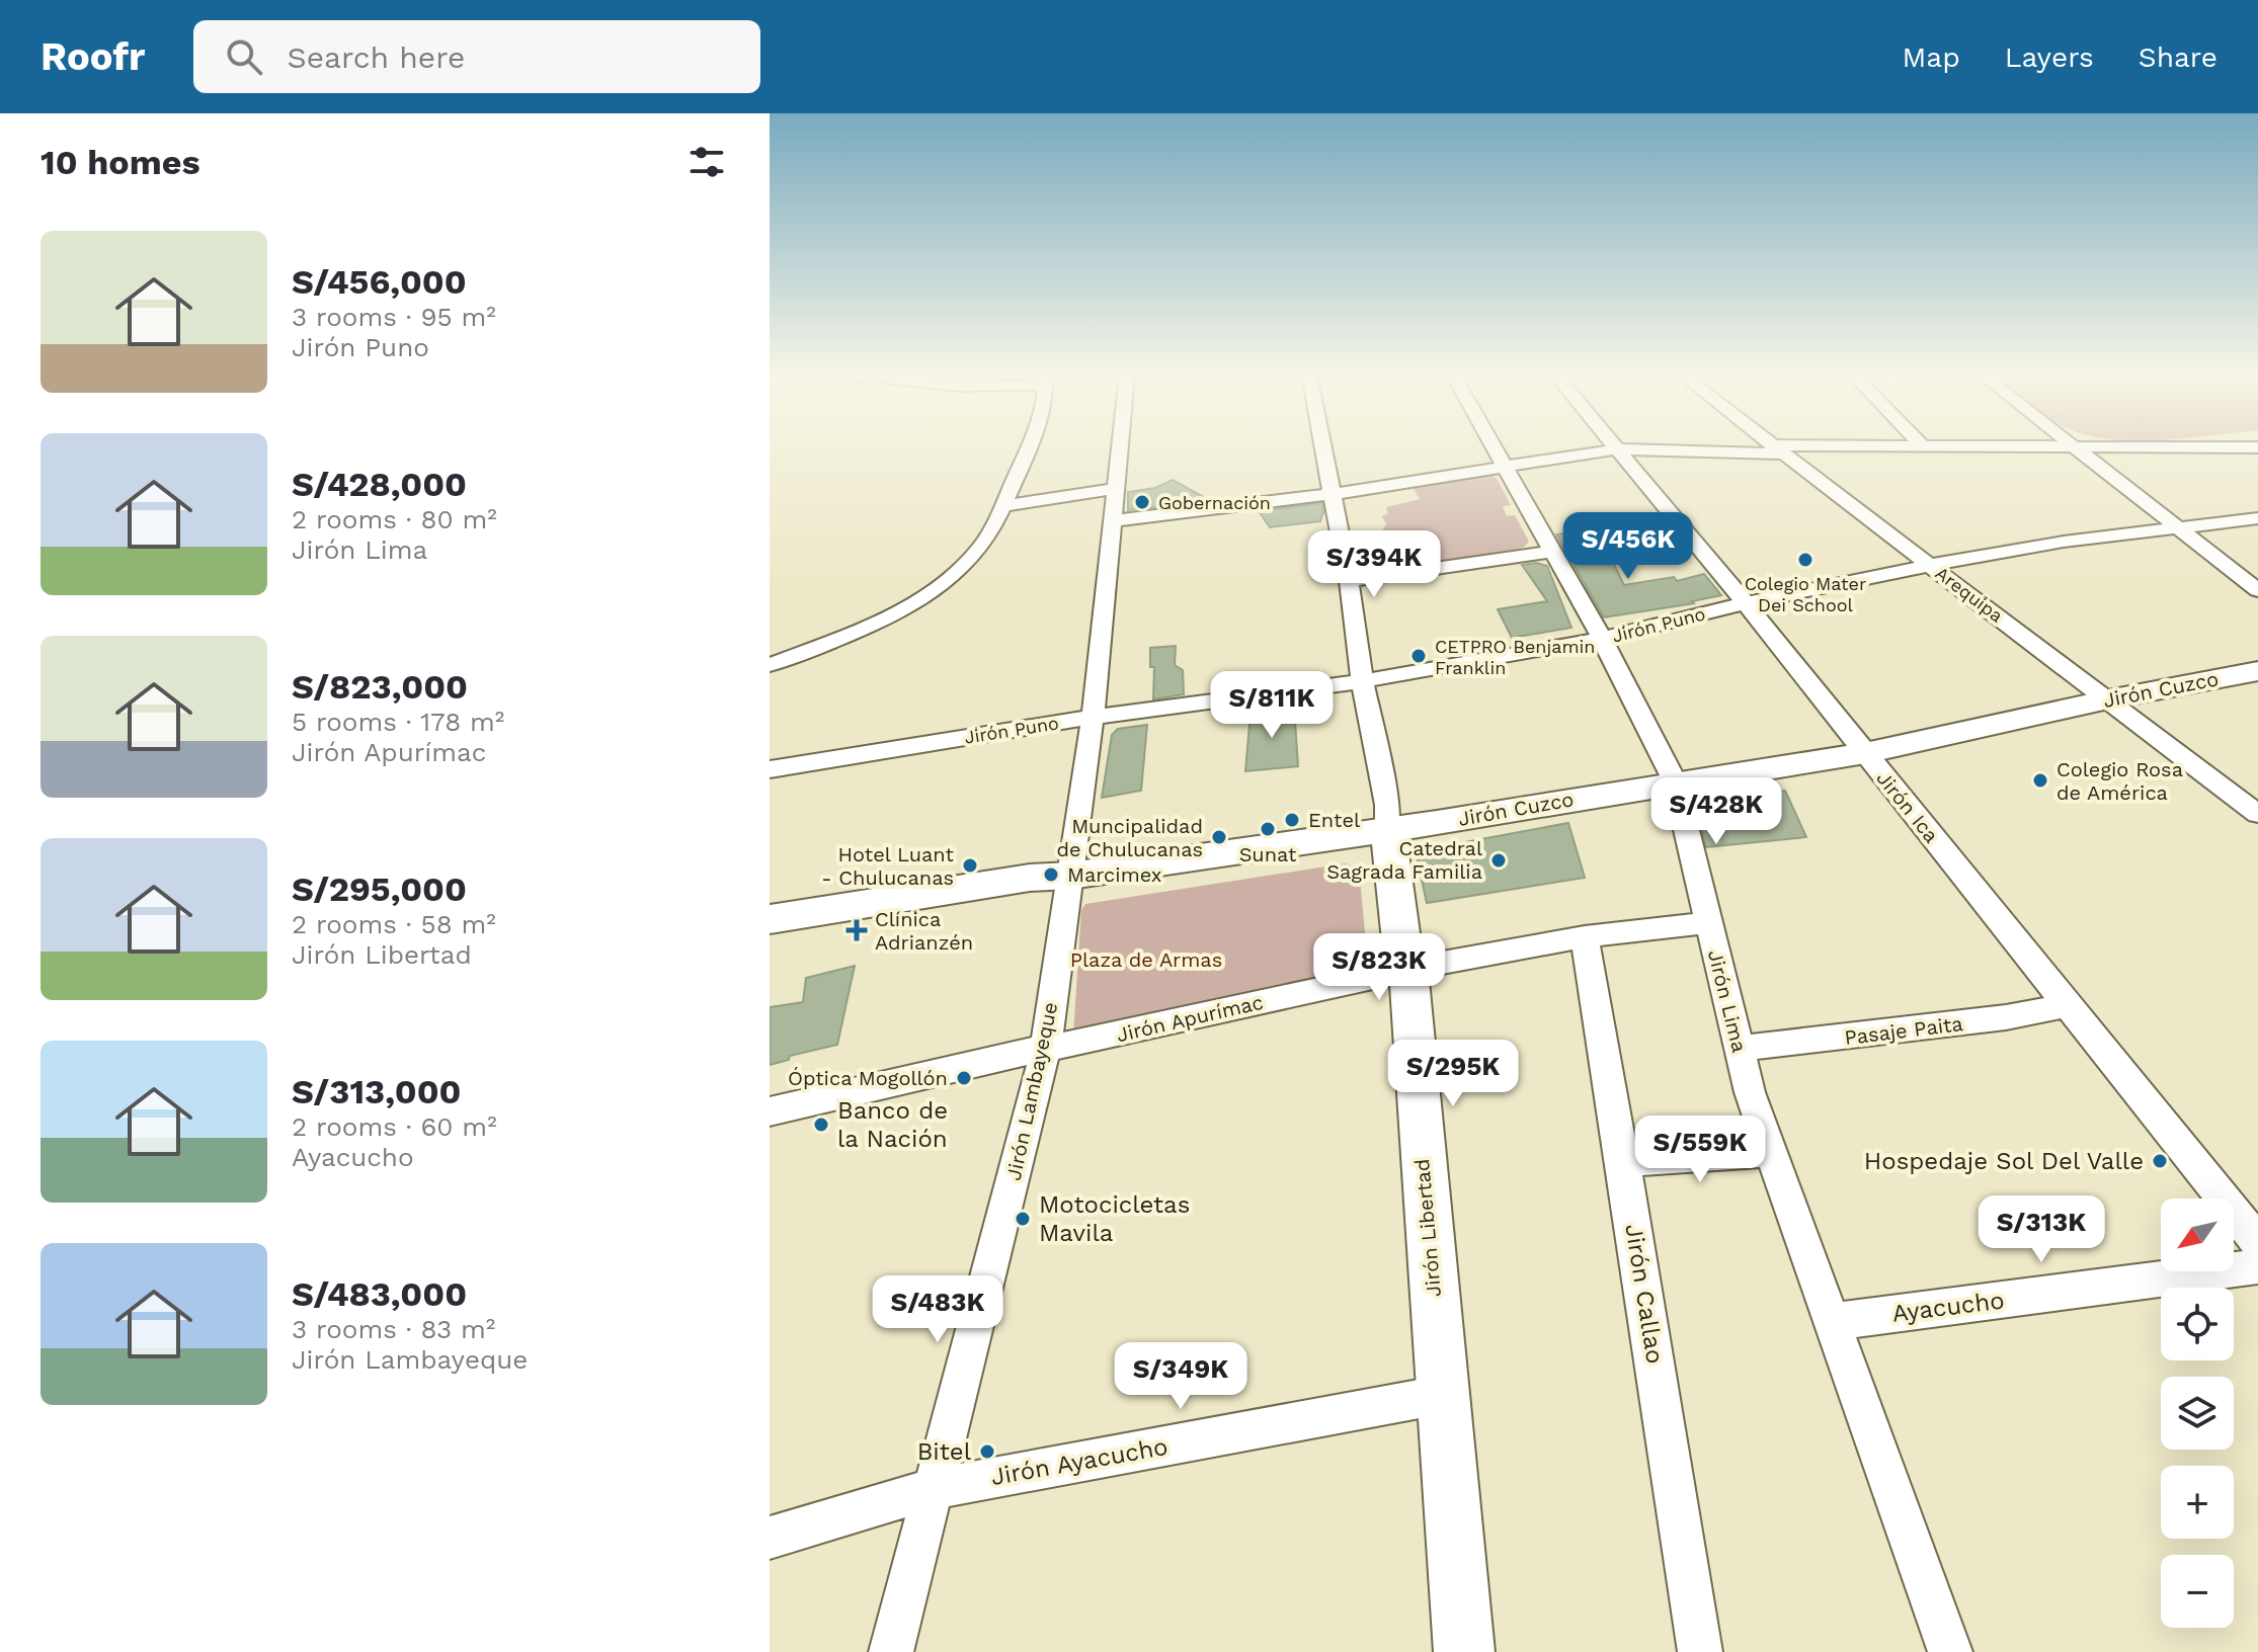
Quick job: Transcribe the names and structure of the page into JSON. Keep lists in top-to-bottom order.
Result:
{
  "streets": {
    "street": [
      "Arequipa",
      "Jirón Puno",
      "Jirón Cuzco",
      "Jirón Ica",
      "Jirón Lima",
      "Jirón Apurímac",
      "Pasaje Paita",
      "Jirón Lambayeque",
      "Jirón Libertad",
      "Jirón Callao",
      "Ayacucho",
      "Jirón Ayacucho"
    ]
  },
  "crossings": [
    ["Arequipa", "Jirón Puno"],
    ["Arequipa", "Jirón Cuzco"],
    ["Jirón Puno", "Jirón Ica"],
    ["Jirón Puno", "Jirón Lima"],
    ["Jirón Puno", "Jirón Lambayeque"],
    ["Jirón Puno", "Jirón Libertad"],
    ["Jirón Cuzco", "Jirón Ica"],
    ["Jirón Cuzco", "Jirón Lima"],
    ["Jirón Cuzco", "Jirón Lambayeque"],
    ["Jirón Cuzco", "Jirón Libertad"],
    ["Jirón Ica", "Pasaje Paita"],
    ["Jirón Lima", "Jirón Apurímac"],
    ["Jirón Lima", "Pasaje Paita"],
    ["Jirón Lima", "Ayacucho"],
    ["Jirón Apurímac", "Jirón Lambayeque"],
    ["Jirón Apurímac", "Jirón Libertad"],
    ["Jirón Apurímac", "Jirón Callao"],
    ["Jirón Lambayeque", "Jirón Ayacucho"],
    ["Jirón Libertad", "Jirón Ayacucho"]
  ],
  "parks": ["Plaza de Armas"],
  "places": {
    "other": [
      "Gobernación",
      "Colegio Mater Dei School",
      "CETPRO Benjamin Franklin",
      "Colegio Rosa de América",
      "Entel",
      "Sunat",
      "Muncipalidad de Chulucanas",
      "Catedral Sagrada Familia",
      "Hotel Luant - Chulucanas",
      "Marcimex",
      "Óptica Mogollón",
      "Banco de la Nación",
      "Hospedaje Sol Del Valle",
      "Motocicletas Mavila",
      "Bitel"
    ],
    "health": ["Clínica Adrianzén"]
  },
  "north": "bottom left",
  "page": {
    "header": "Roofr",
    "search": "Search here",
    "nav": ["Map", "Layers", "Share"],
    "heading": "10 homes",
    "list": [
      {
        "name": "S/456,000",
        "note": "3 rooms · 95 m² · Jirón Puno"
      },
      {
        "name": "S/428,000",
        "note": "2 rooms · 80 m² · Jirón Lima"
      },
      {
        "name": "S/823,000",
        "note": "5 rooms · 178 m² · Jirón Apurímac"
      },
      {
        "name": "S/295,000",
        "note": "2 rooms · 58 m² · Jirón Libertad"
      },
      {
        "name": "S/313,000",
        "note": "2 rooms · 60 m² · Ayacucho"
      },
      {
        "name": "S/483,000",
        "note": "3 rooms · 83 m² · Jirón Lambayeque"
      }
    ],
    "price": [
      "S/456K",
      "S/394K",
      "S/811K",
      "S/428K",
      "S/823K",
      "S/295K",
      "S/559K",
      "S/313K",
      "S/483K",
      "S/349K"
    ],
    "map_buttons": ["+", "−"]
  }
}
